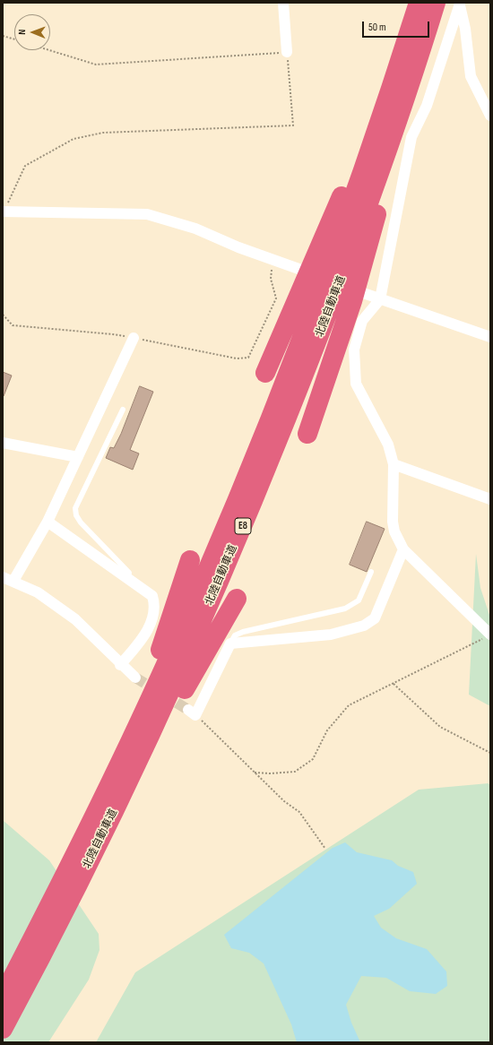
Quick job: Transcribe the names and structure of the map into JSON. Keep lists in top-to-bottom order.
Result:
{
  "streets": {
    "highway": ["北陸自動車道", "E8"]
  },
  "scale_bar": "50 m",
  "north": "left"
}
